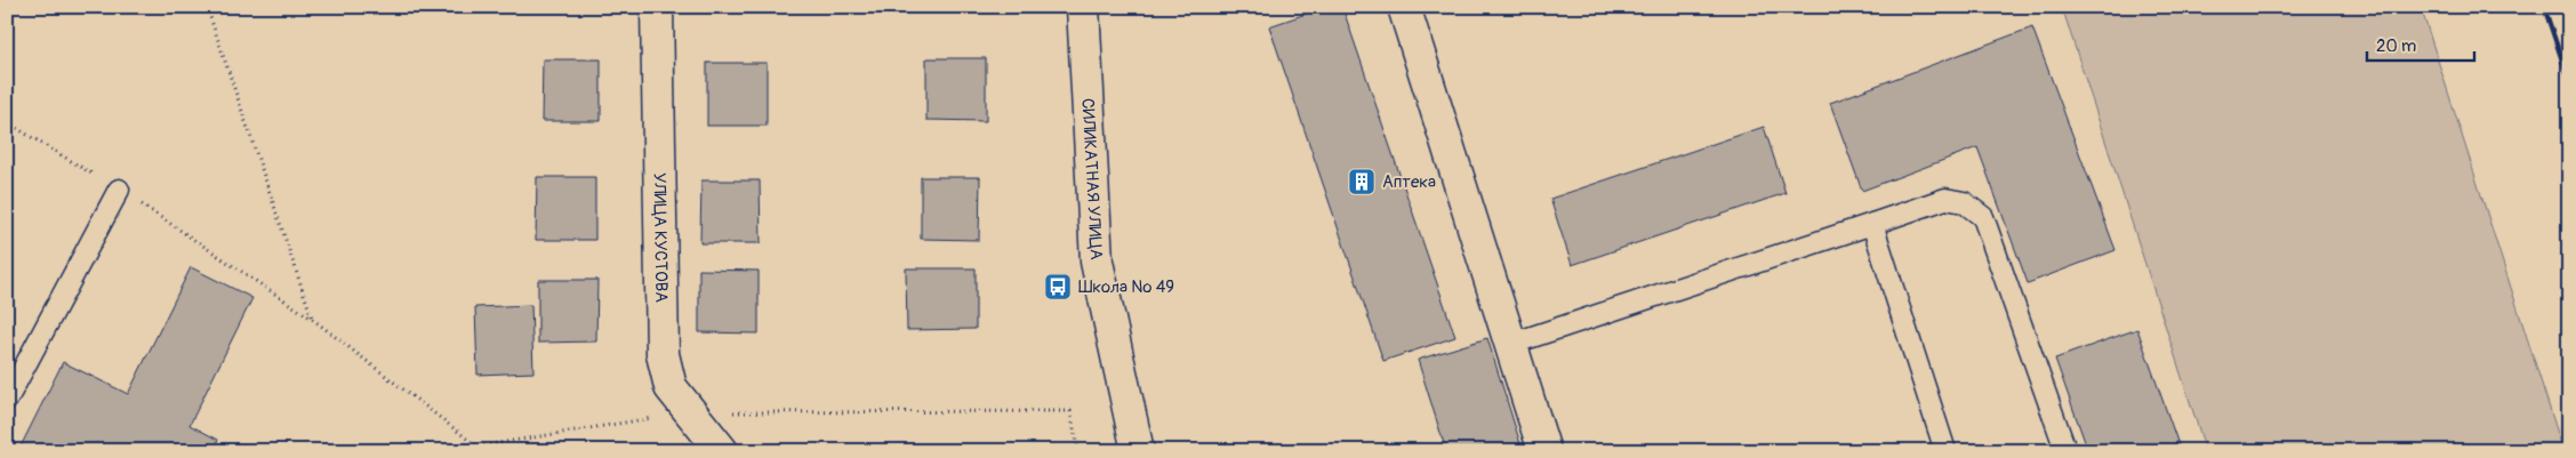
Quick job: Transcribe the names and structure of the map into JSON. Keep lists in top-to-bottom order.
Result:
{
  "streets": {
    "street": ["СИЛИКАТНАЯ УЛИЦА", "УЛИЦА КУСТОВА"]
  },
  "places": {
    "building": ["Аптека"],
    "bus stop": ["Школа № 49"]
  },
  "scale_bar": "20 m"
}
